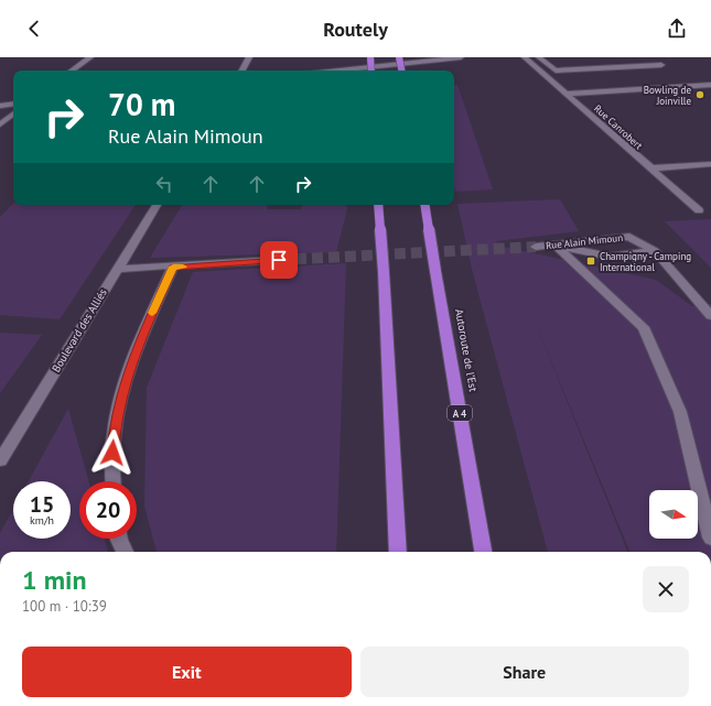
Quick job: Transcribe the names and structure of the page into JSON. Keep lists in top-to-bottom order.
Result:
{
  "streets": {
    "highway": ["Autoroute de l’Est", "A 4"],
    "street": ["Rue Canrobert", "Rue Alain Mimoun", "Boulevard des Alliés"]
  },
  "places": {
    "other": ["Bowling de Joinville"],
    "transit": ["Champigny - Camping International"]
  },
  "north": "right",
  "page": {
    "header": "Routely",
    "turn": ["70 m", "Rue Alain Mimoun"],
    "speed": "15 km/h",
    "limit": "20",
    "heading": ["1 min", "100 m · 10:39"],
    "buttons": ["Exit", "Share"]
  }
}
